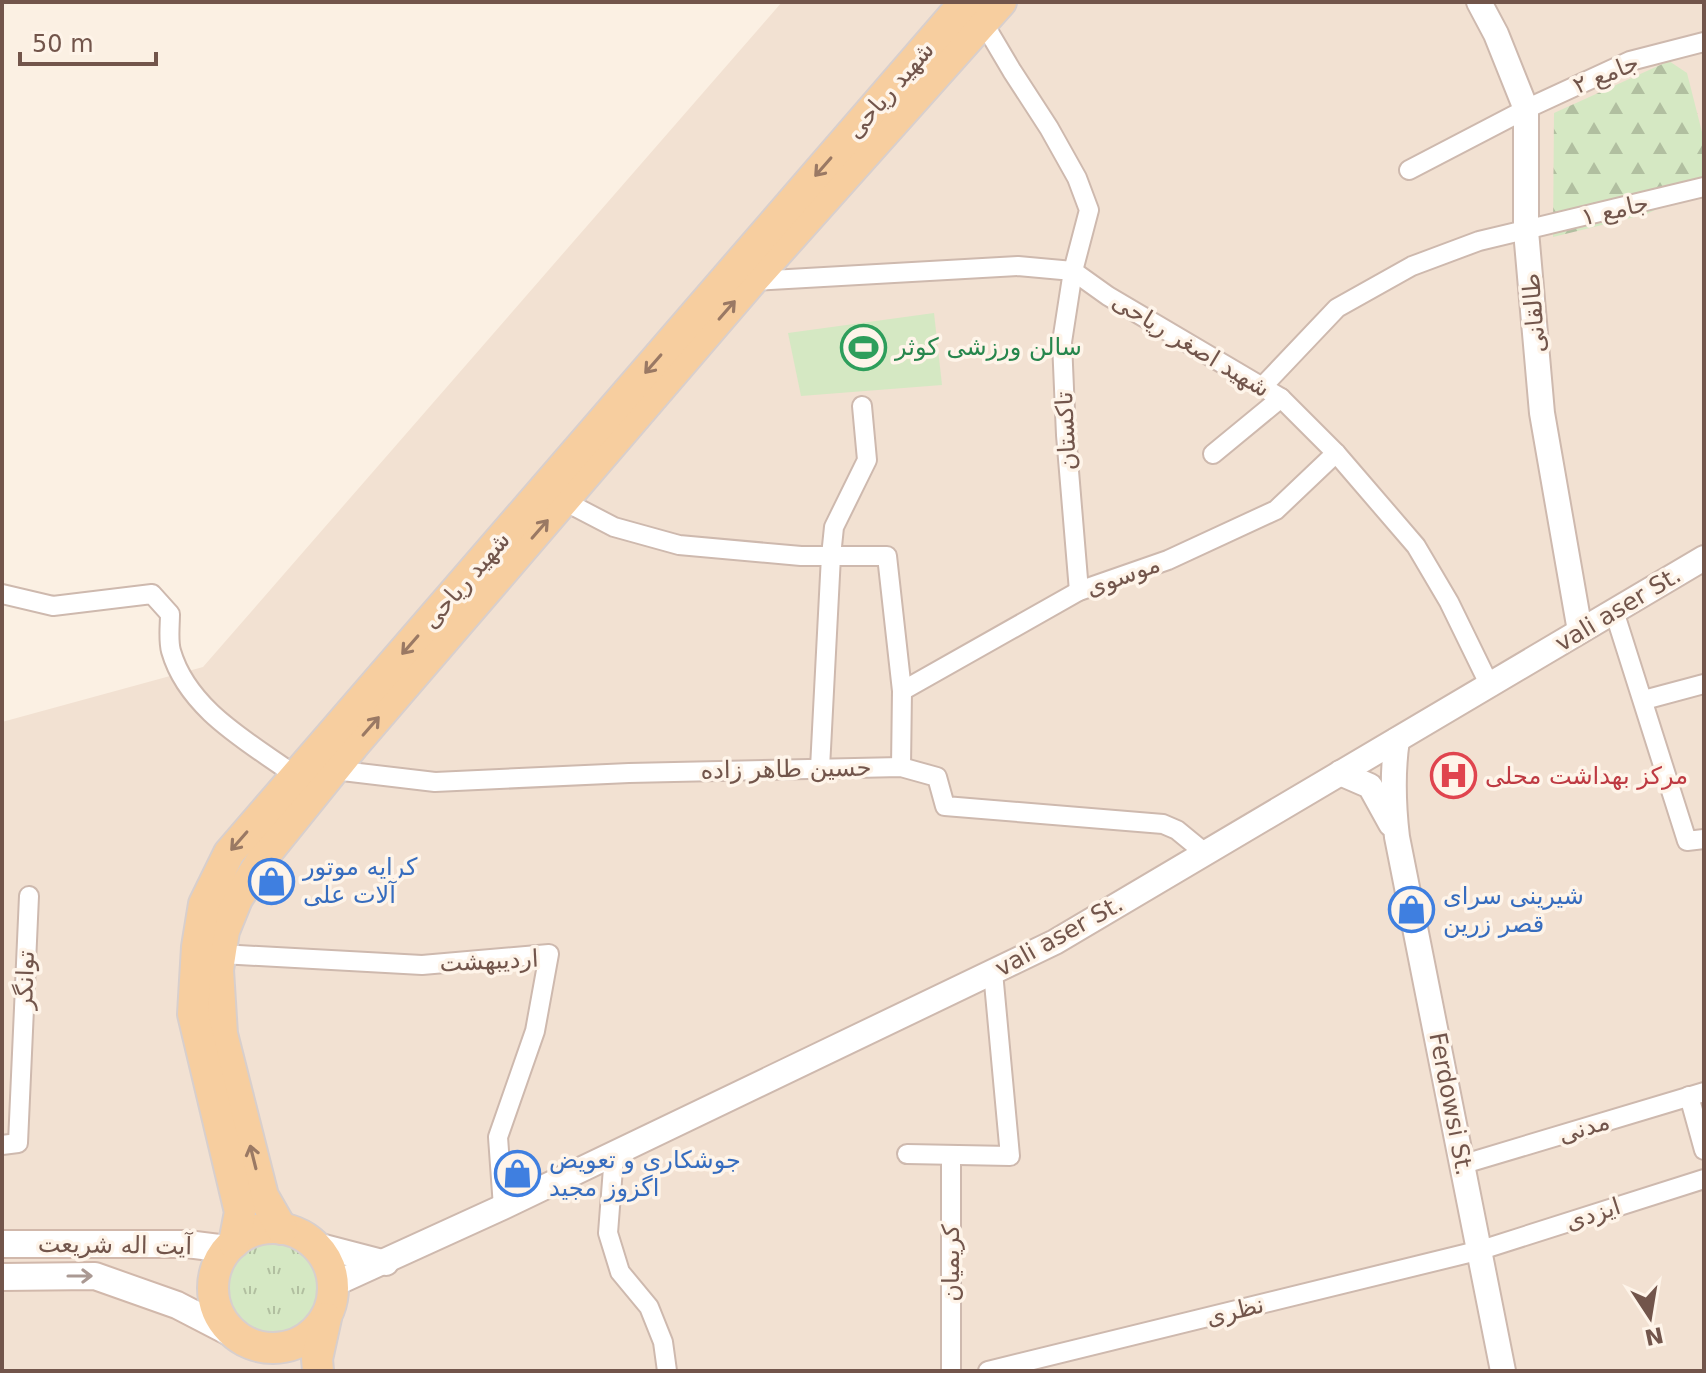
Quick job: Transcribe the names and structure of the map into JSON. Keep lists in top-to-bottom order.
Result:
{
  "streets": {
    "main road": ["شهید ریاحی", "آیت اله شریعت"],
    "street": [
      "جامع ۲",
      "جامع ۱",
      "طالقانی",
      "شهید اصغر ریاحی",
      "تاکستان",
      "موسوی",
      "vali aser St.",
      "حسین طاهر زاده",
      "اردیبهشت",
      "توانگر",
      "Ferdowsi St.",
      "مدنی",
      "ایزدی",
      "کریمیان",
      "نظری"
    ]
  },
  "crossings": [
    ["جامع ۲", "طالقانی"],
    ["شهید ریاحی", "تاکستان"],
    ["شهید ریاحی", "vali aser St."],
    ["شهید ریاحی", "حسین طاهر زاده"],
    ["شهید ریاحی", "اردیبهشت"],
    ["شهید ریاحی", "آیت اله شریعت"],
    ["جامع ۱", "طالقانی"],
    ["جامع ۱", "شهید اصغر ریاحی"],
    ["طالقانی", "vali aser St."],
    ["شهید اصغر ریاحی", "تاکستان"],
    ["شهید اصغر ریاحی", "موسوی"],
    ["شهید اصغر ریاحی", "vali aser St."],
    ["تاکستان", "موسوی"],
    ["vali aser St.", "حسین طاهر زاده"],
    ["vali aser St.", "اردیبهشت"],
    ["vali aser St.", "Ferdowsi St."],
    ["vali aser St.", "آیت اله شریعت"],
    ["Ferdowsi St.", "مدنی"],
    ["Ferdowsi St.", "ایزدی"],
    ["Ferdowsi St.", "نظری"],
    ["ایزدی", "نظری"]
  ],
  "places": {
    "sports": ["سالن ورزشی کوثر"],
    "hospital": ["مرکز بهداشت محلی"],
    "shop": ["کرایه موتور آلات علی", "شیرینی سرای قصر زرین", "جوشکاری و تعویض اگزوز مجید"]
  },
  "scale_bar": "50 m",
  "north": "bottom"
}
